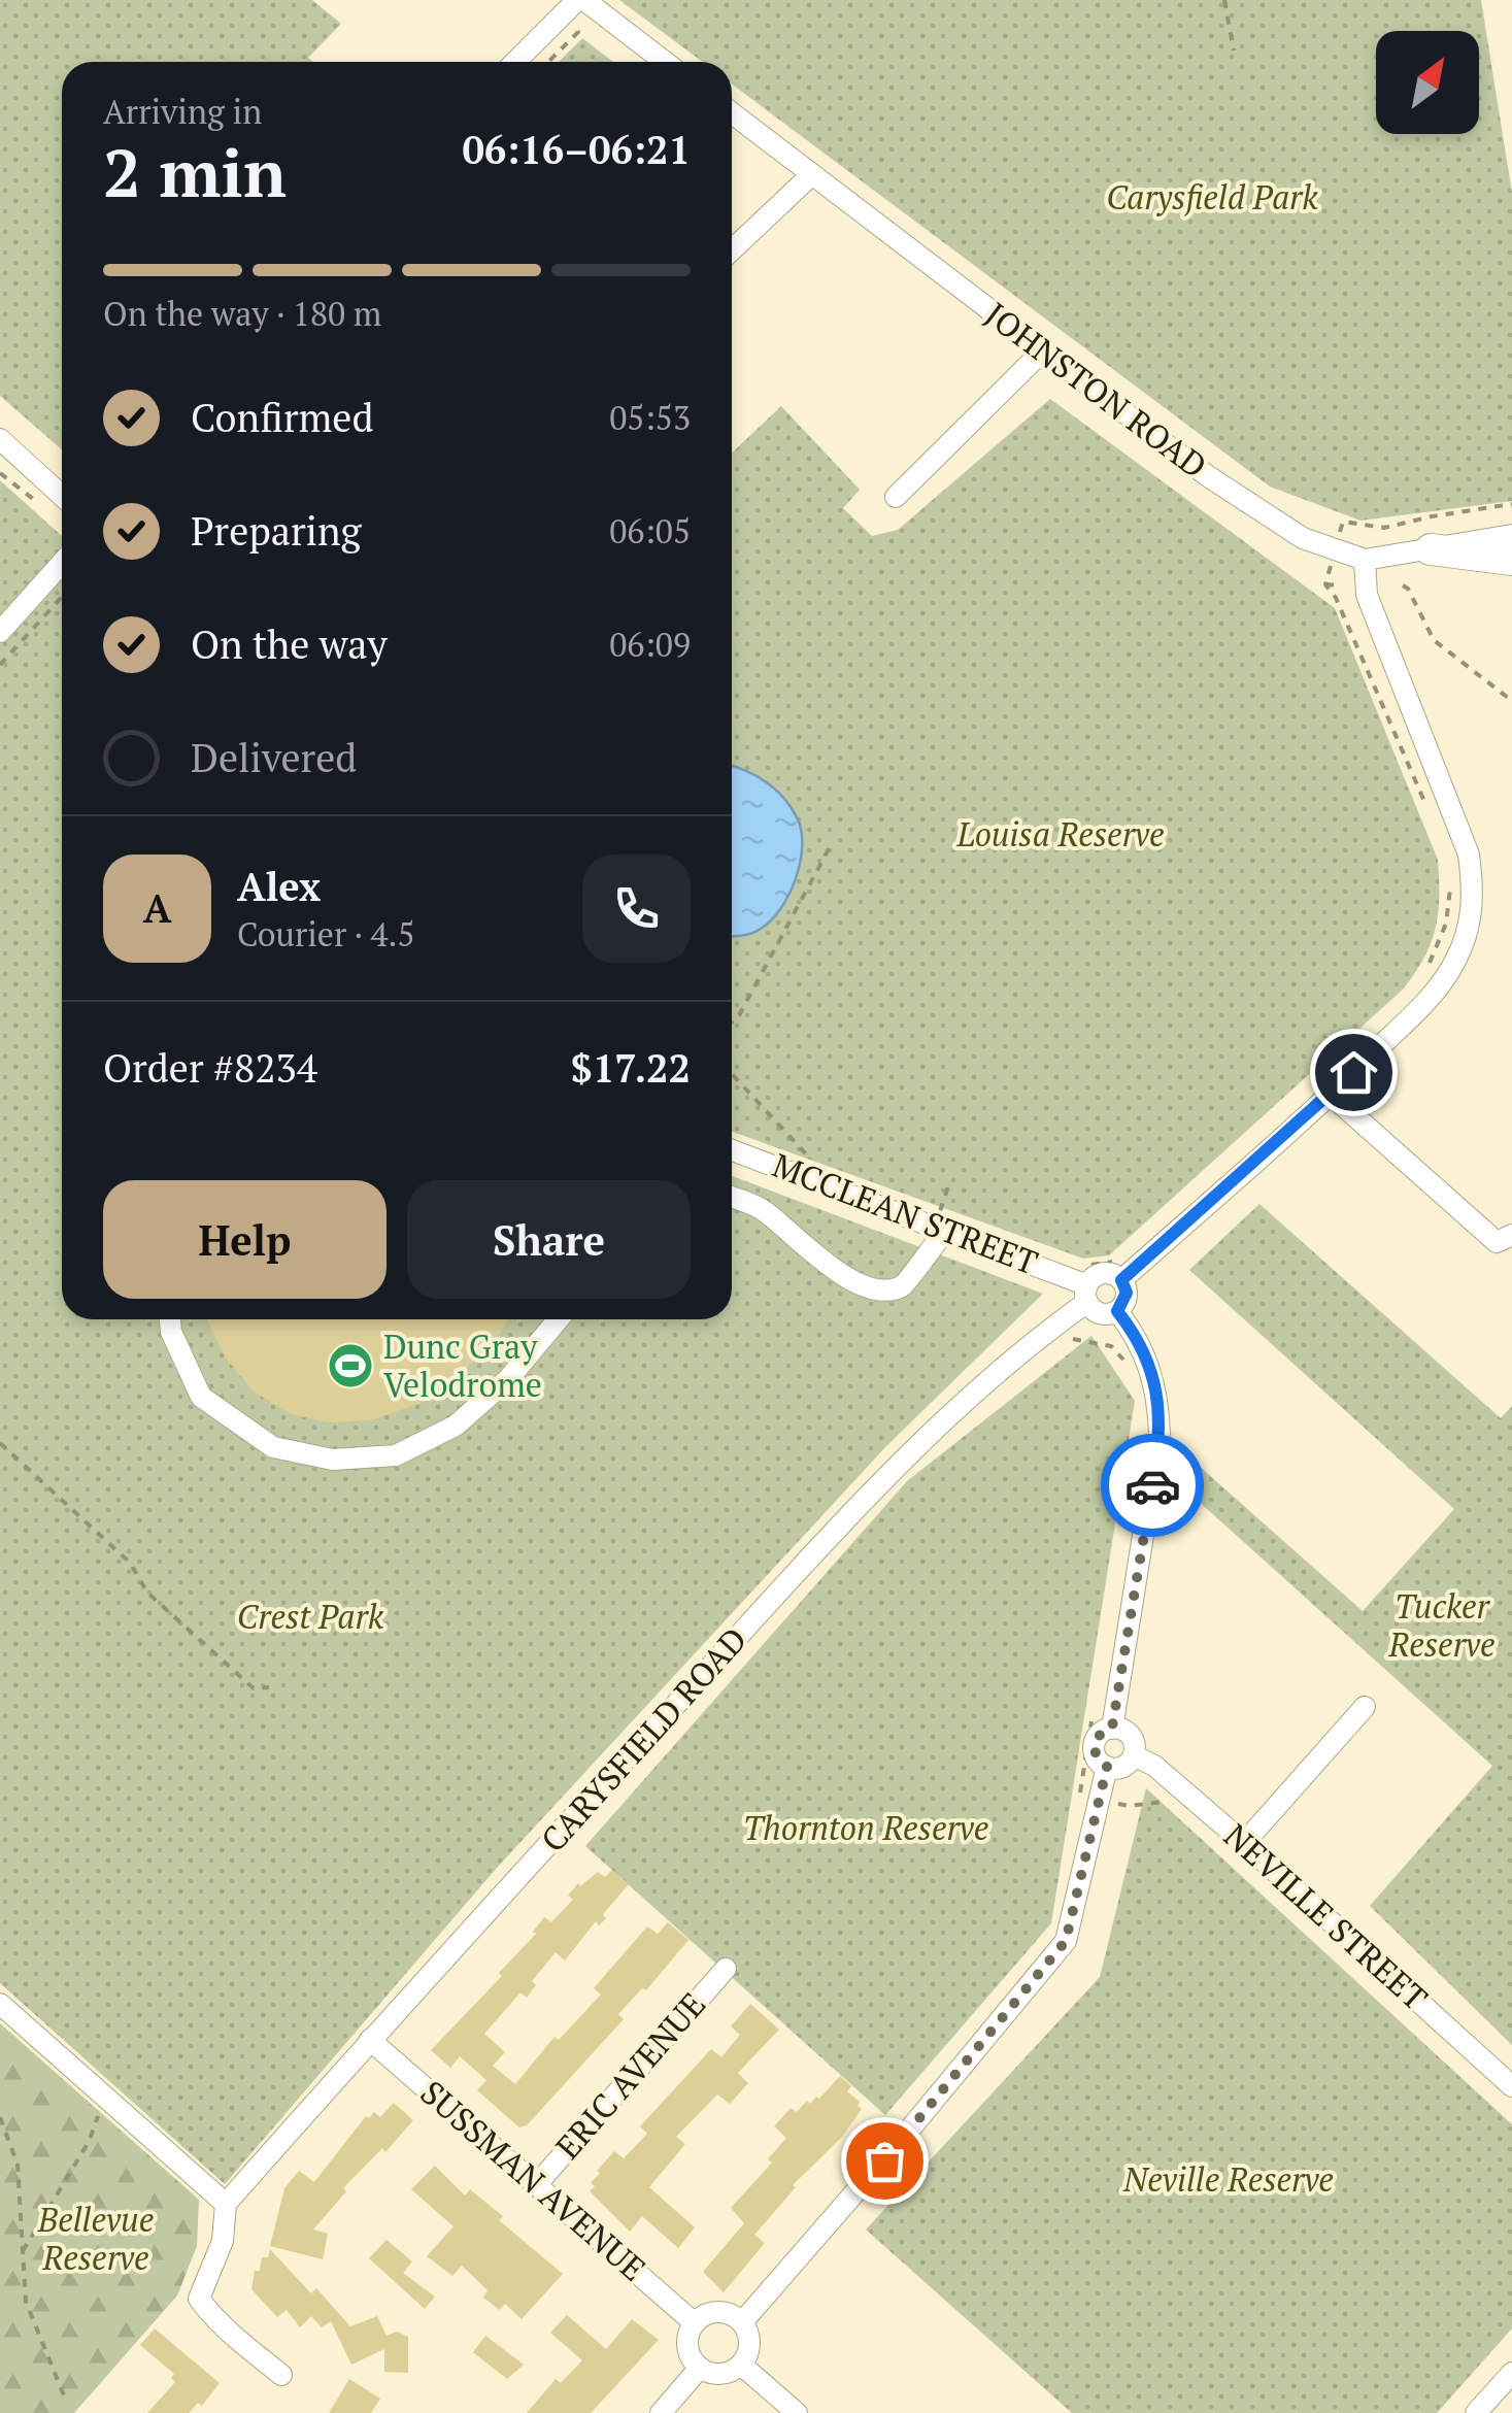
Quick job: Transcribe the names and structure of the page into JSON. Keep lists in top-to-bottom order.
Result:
{
  "streets": {
    "street": [
      "JOHNSTON ROAD",
      "MCCLEAN STREET",
      "CARYSFIELD ROAD",
      "NEVILLE STREET",
      "ERIC AVENUE",
      "SUSSMAN AVENUE"
    ]
  },
  "crossings": [
    ["MCCLEAN STREET", "CARYSFIELD ROAD"],
    ["CARYSFIELD ROAD", "SUSSMAN AVENUE"],
    ["ERIC AVENUE", "SUSSMAN AVENUE"]
  ],
  "parks": [
    "Carysfield Park",
    "Louisa Reserve",
    "Tucker Reserve",
    "Crest Park",
    "Thornton Reserve",
    "Neville Reserve",
    "Bellevue Reserve"
  ],
  "places": {
    "sports": ["Dunc Gray Velodrome"]
  },
  "north": "top right",
  "page": {
    "heading": ["2 min", "Arriving in", "06:16–06:21"],
    "panel": [
      "Alex",
      "Courier · 4.5",
      "Order #8234",
      "$17.22"
    ],
    "bar": "On the way · 180 m",
    "list": [
      ["Confirmed", "05:53"],
      ["Preparing", "06:05"],
      ["On the way", "06:09"],
      "Delivered"
    ],
    "round": "A",
    "buttons": ["Help", "Share"]
  }
}
